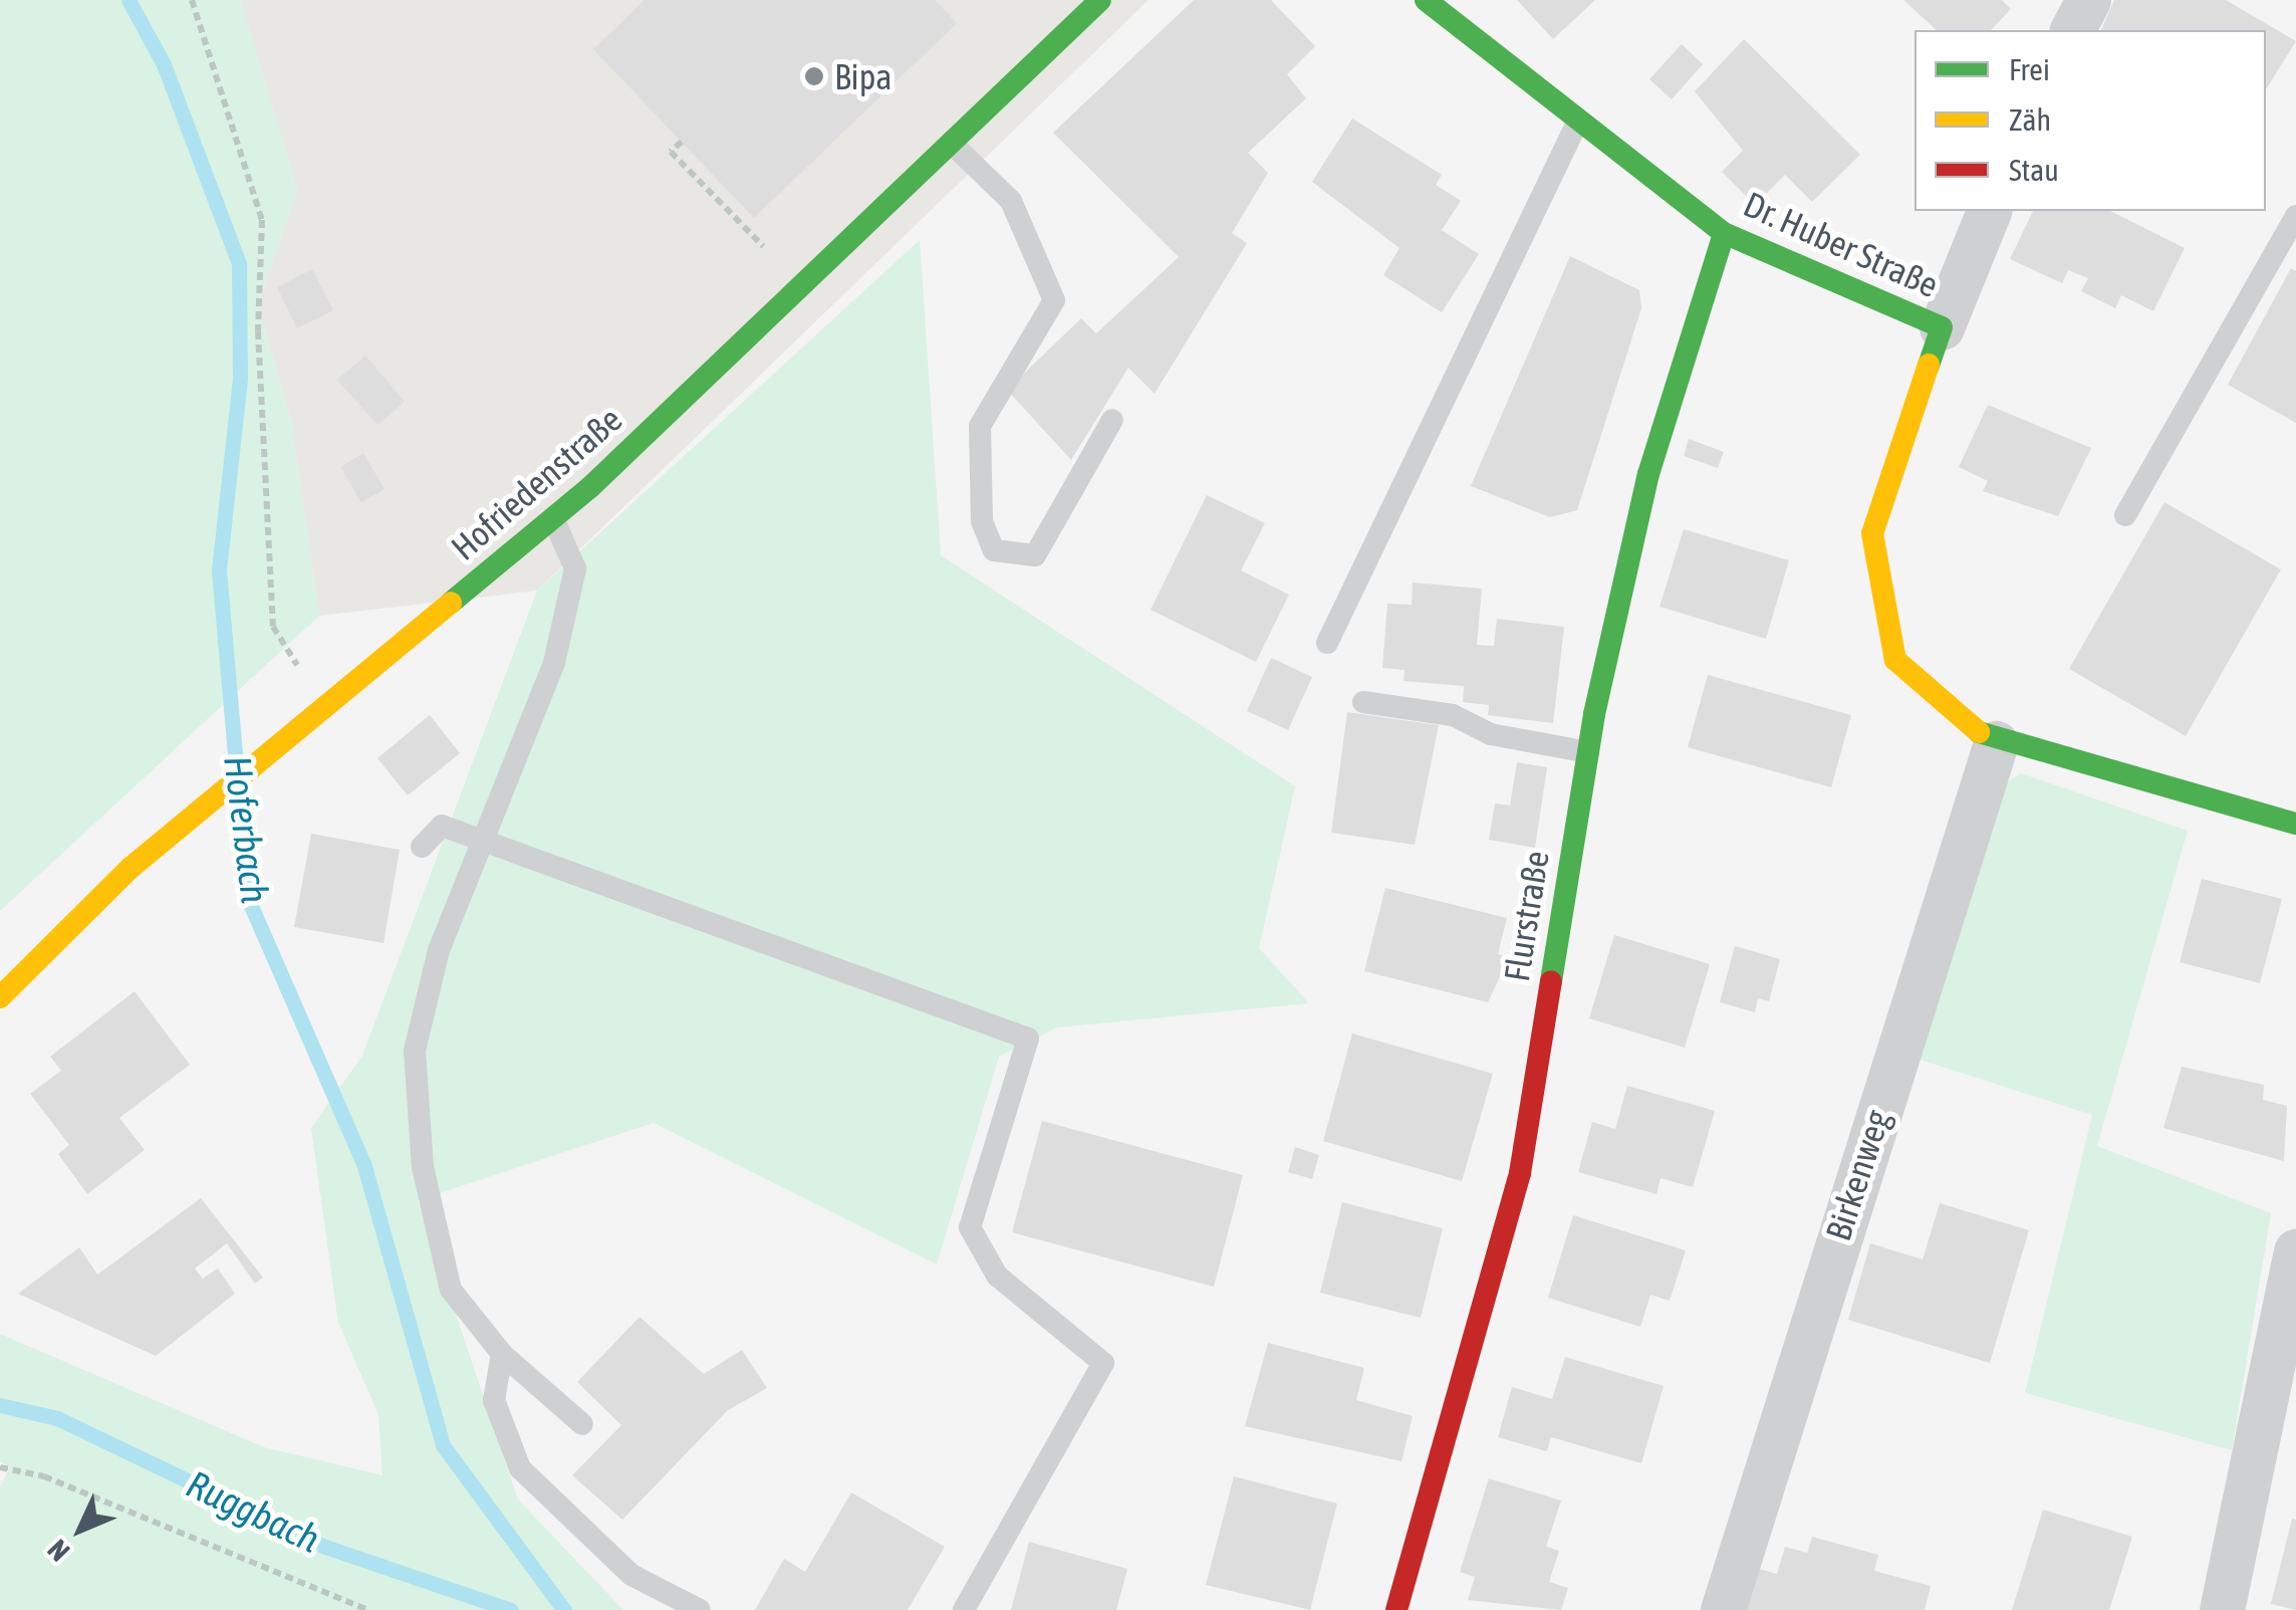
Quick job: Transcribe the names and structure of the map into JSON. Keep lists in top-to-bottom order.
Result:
{
  "streets": {
    "street": [
      "Dr. Huber Straße",
      "Hofriedenstraße",
      "Flurstraße",
      "Birkenweg"
    ]
  },
  "crossings": [
    ["Dr. Huber Straße", "Flurstraße"],
    ["Dr. Huber Straße", "Birkenweg"]
  ],
  "water": ["Hoferbach", "Ruggbach"],
  "places": ["Bipa"],
  "legend": ["Frei", "Zäh", "Stau"],
  "north": "bottom left"
}
